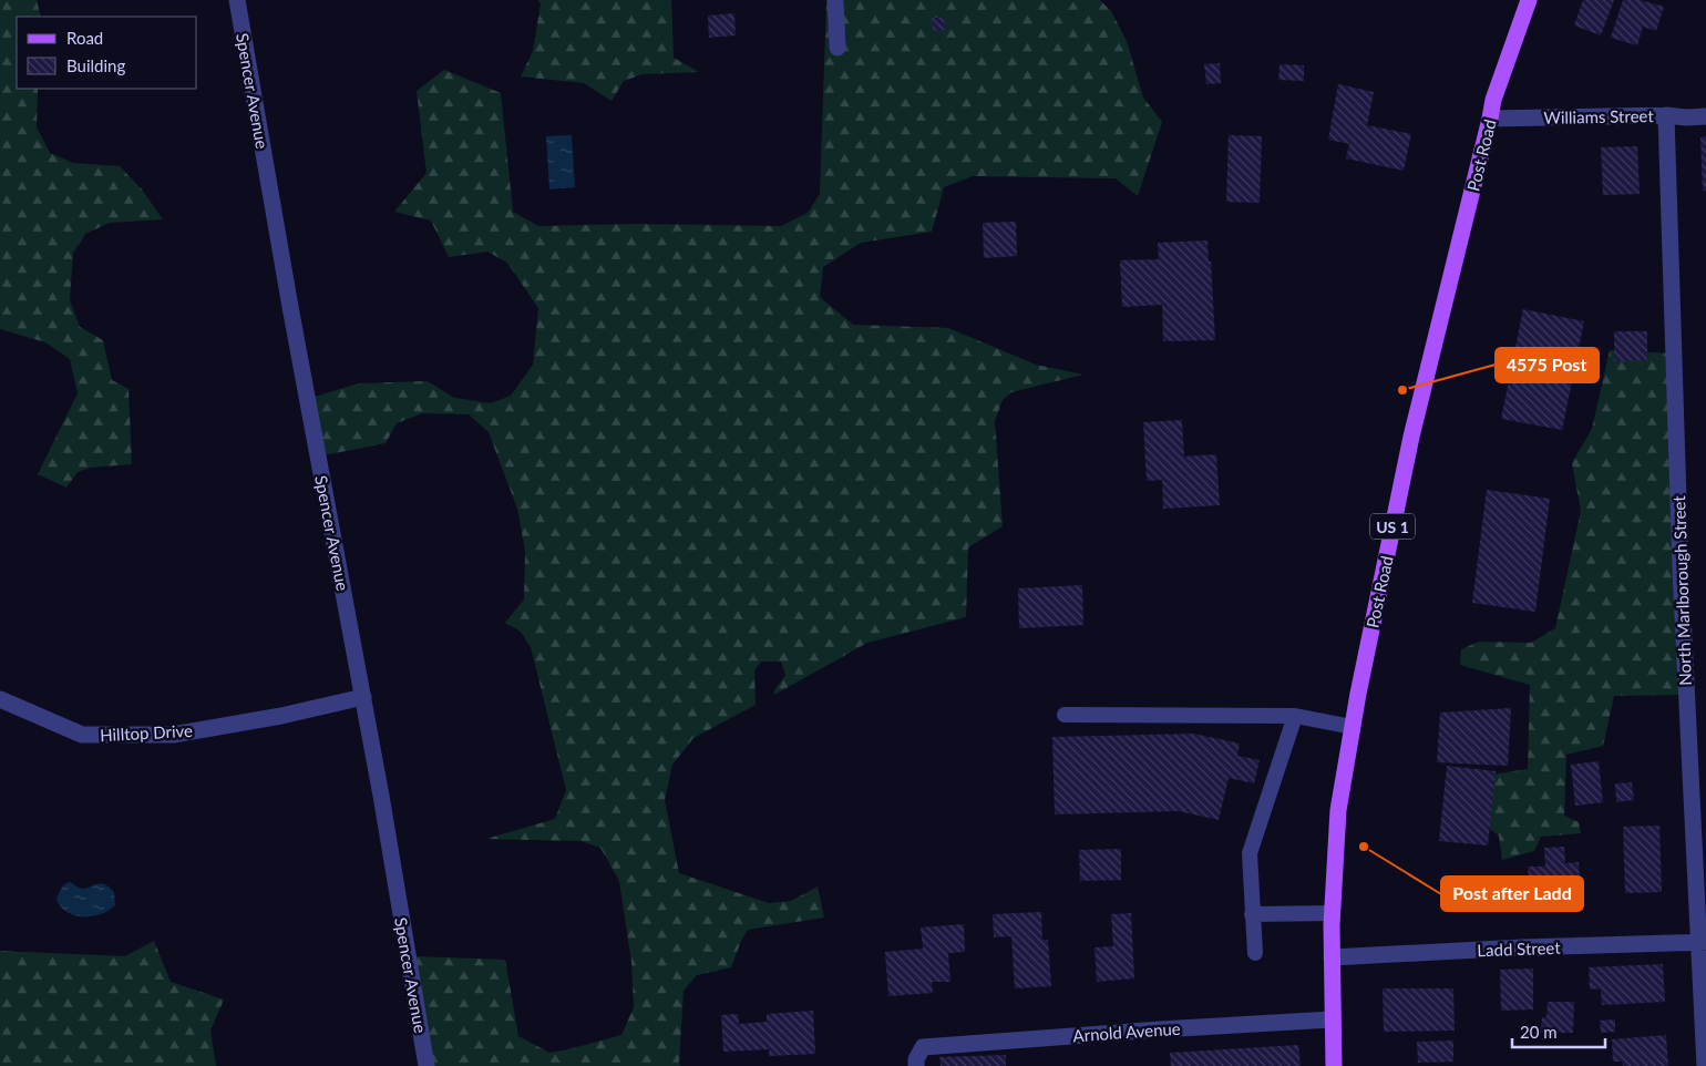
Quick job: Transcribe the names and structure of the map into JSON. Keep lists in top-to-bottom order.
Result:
{
  "streets": {
    "main road": ["Post Road", "US 1"],
    "street": [
      "Spencer Avenue",
      "Williams Street",
      "North Marlborough Street",
      "Hilltop Drive",
      "Ladd Street",
      "Arnold Avenue"
    ]
  },
  "crossings": [
    ["Spencer Avenue", "Hilltop Drive"],
    ["Williams Street", "Post Road"],
    ["Williams Street", "North Marlborough Street"],
    ["Post Road", "Ladd Street"],
    ["Post Road", "Arnold Avenue"],
    ["North Marlborough Street", "Ladd Street"]
  ],
  "places": ["4575 Post", "Post after Ladd"],
  "legend": ["Road", "Building"],
  "scale_bar": "20 m"
}
